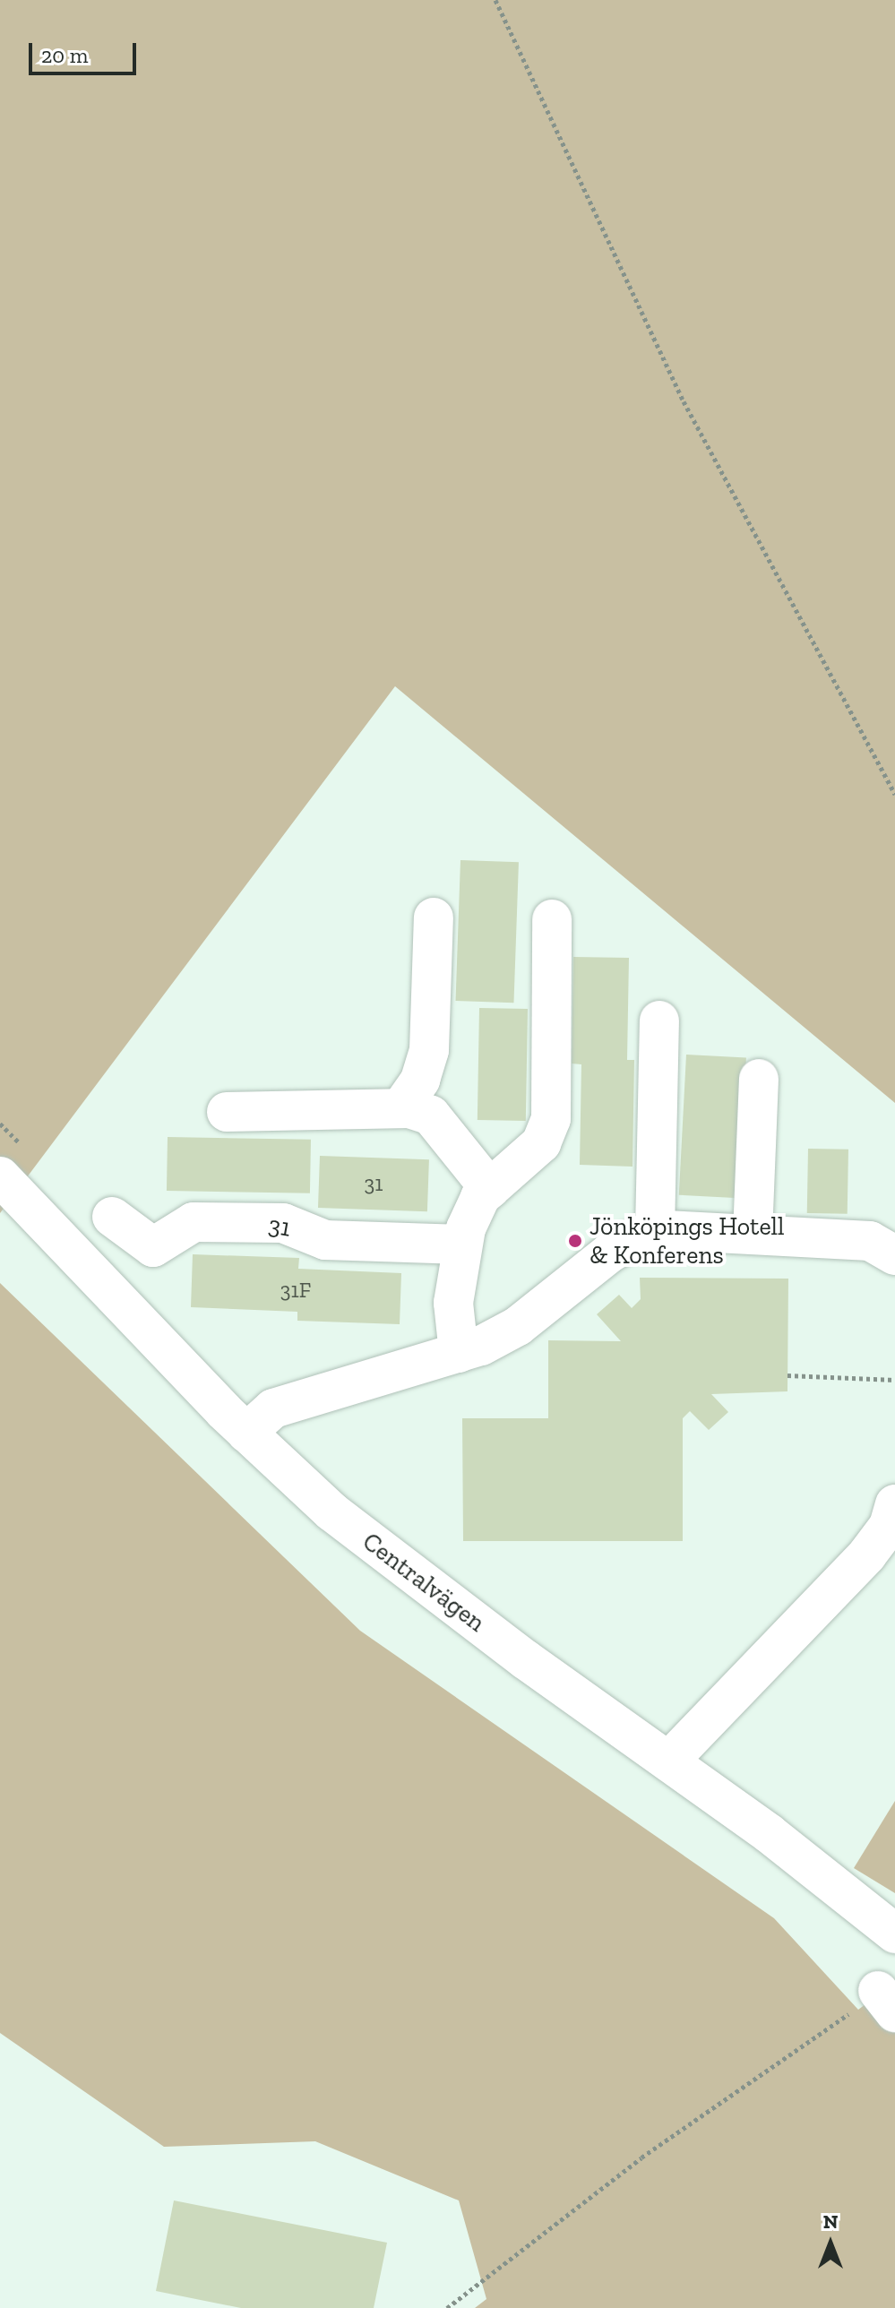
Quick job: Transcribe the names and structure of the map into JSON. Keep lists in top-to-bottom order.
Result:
{
  "streets": {
    "street": ["31", "Centralvägen"]
  },
  "places": ["Jönköpings Hotell & Konferens"],
  "house_numbers": ["31", "31F"],
  "scale_bar": "20 m",
  "north": "top"
}
